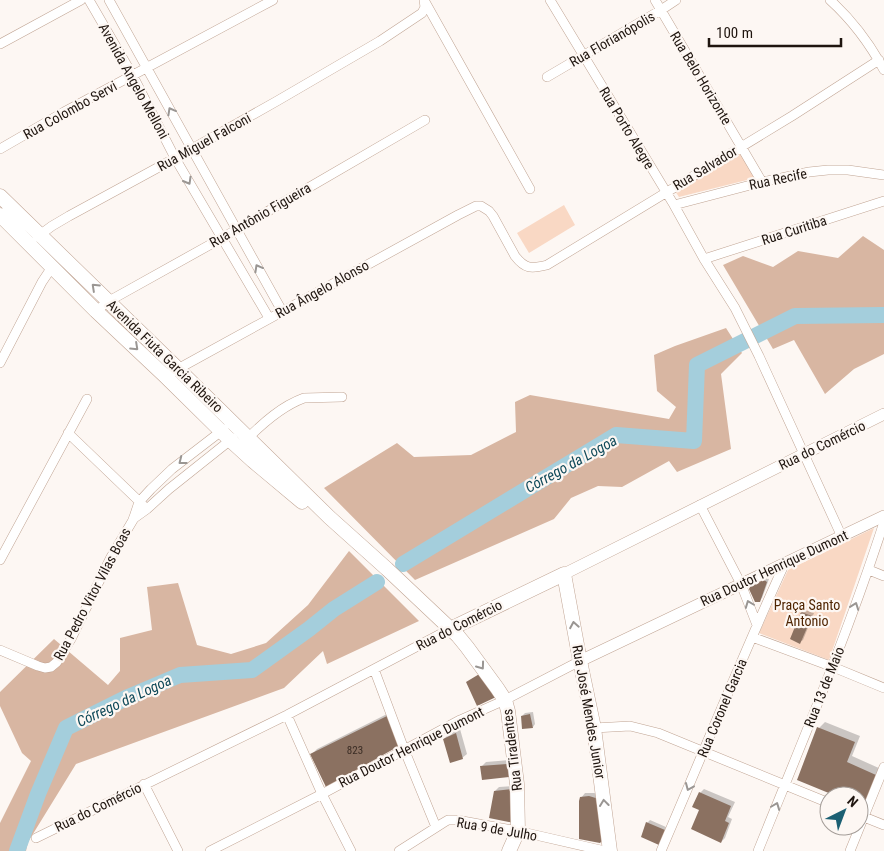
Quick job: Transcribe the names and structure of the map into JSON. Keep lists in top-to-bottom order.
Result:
{
  "streets": {
    "main road": [
      "Avenida Fiuta Garcia Ribeiro",
      "Rua do Comércio",
      "Rua José Mendes Junior",
      "Rua Tiradentes"
    ],
    "street": [
      "Rua Florianópolis",
      "Rua Belo Horizonte",
      "Avenida Angelo Melloni",
      "Rua Colombo Servi",
      "Rua Porto Alegre",
      "Rua Miguel Falconi",
      "Rua Salvador",
      "Rua Recife",
      "Rua Antônio Figueira",
      "Rua Curitiba",
      "Rua Ângelo Alonso",
      "Rua Doutor Henrique Dumont",
      "Rua Pedro Vitor Vilas Boas",
      "Rua 13 de Maio",
      "Rua Coronel Garcia",
      "Rua 9 de Julho"
    ]
  },
  "crossings": [
    ["Rua Florianópolis", "Rua Belo Horizonte"],
    ["Rua Florianópolis", "Rua Porto Alegre"],
    ["Rua Belo Horizonte", "Rua Salvador"],
    ["Rua Belo Horizonte", "Rua Recife"],
    ["Avenida Angelo Melloni", "Rua Colombo Servi"],
    ["Avenida Angelo Melloni", "Rua Miguel Falconi"],
    ["Avenida Angelo Melloni", "Rua Antônio Figueira"],
    ["Avenida Angelo Melloni", "Rua Ângelo Alonso"],
    ["Rua Porto Alegre", "Rua Salvador"],
    ["Rua Porto Alegre", "Rua Recife"],
    ["Rua Porto Alegre", "Rua Curitiba"],
    ["Rua Porto Alegre", "Rua do Comércio"],
    ["Rua Porto Alegre", "Rua Doutor Henrique Dumont"],
    ["Rua Miguel Falconi", "Avenida Fiuta Garcia Ribeiro"],
    ["Rua Salvador", "Rua Ângelo Alonso"],
    ["Rua Antônio Figueira", "Avenida Fiuta Garcia Ribeiro"],
    ["Rua Ângelo Alonso", "Avenida Fiuta Garcia Ribeiro"],
    ["Avenida Fiuta Garcia Ribeiro", "Rua do Comércio"],
    ["Avenida Fiuta Garcia Ribeiro", "Rua Pedro Vitor Vilas Boas"],
    ["Avenida Fiuta Garcia Ribeiro", "Rua Tiradentes"],
    ["Rua do Comércio", "Rua José Mendes Junior"],
    ["Rua do Comércio", "Rua Tiradentes"],
    ["Rua Doutor Henrique Dumont", "Rua Coronel Garcia"],
    ["Rua Doutor Henrique Dumont", "Rua José Mendes Junior"],
    ["Rua Doutor Henrique Dumont", "Rua Tiradentes"],
    ["Rua Tiradentes", "Rua 9 de Julho"]
  ],
  "one_way": ["Rua 13 de Maio", "Rua José Mendes Junior", "Rua Tiradentes"],
  "water": ["Córrego da Logoa"],
  "parks": ["Praça Santo Antonio"],
  "house_numbers": ["823"],
  "scale_bar": "100 m",
  "north": "top right"
}
